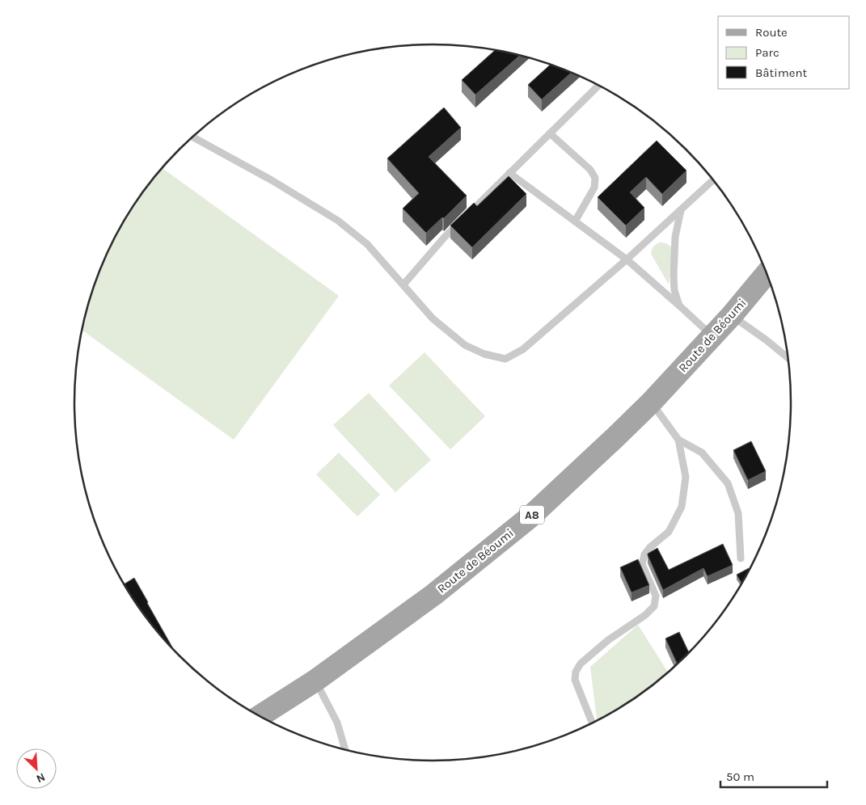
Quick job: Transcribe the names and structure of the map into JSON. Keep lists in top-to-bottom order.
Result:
{
  "streets": {
    "main road": ["Route de Béoumi", "A8"]
  },
  "legend": ["Route", "Parc", "Bâtiment"],
  "scale_bar": "50 m",
  "north": "bottom right"
}
